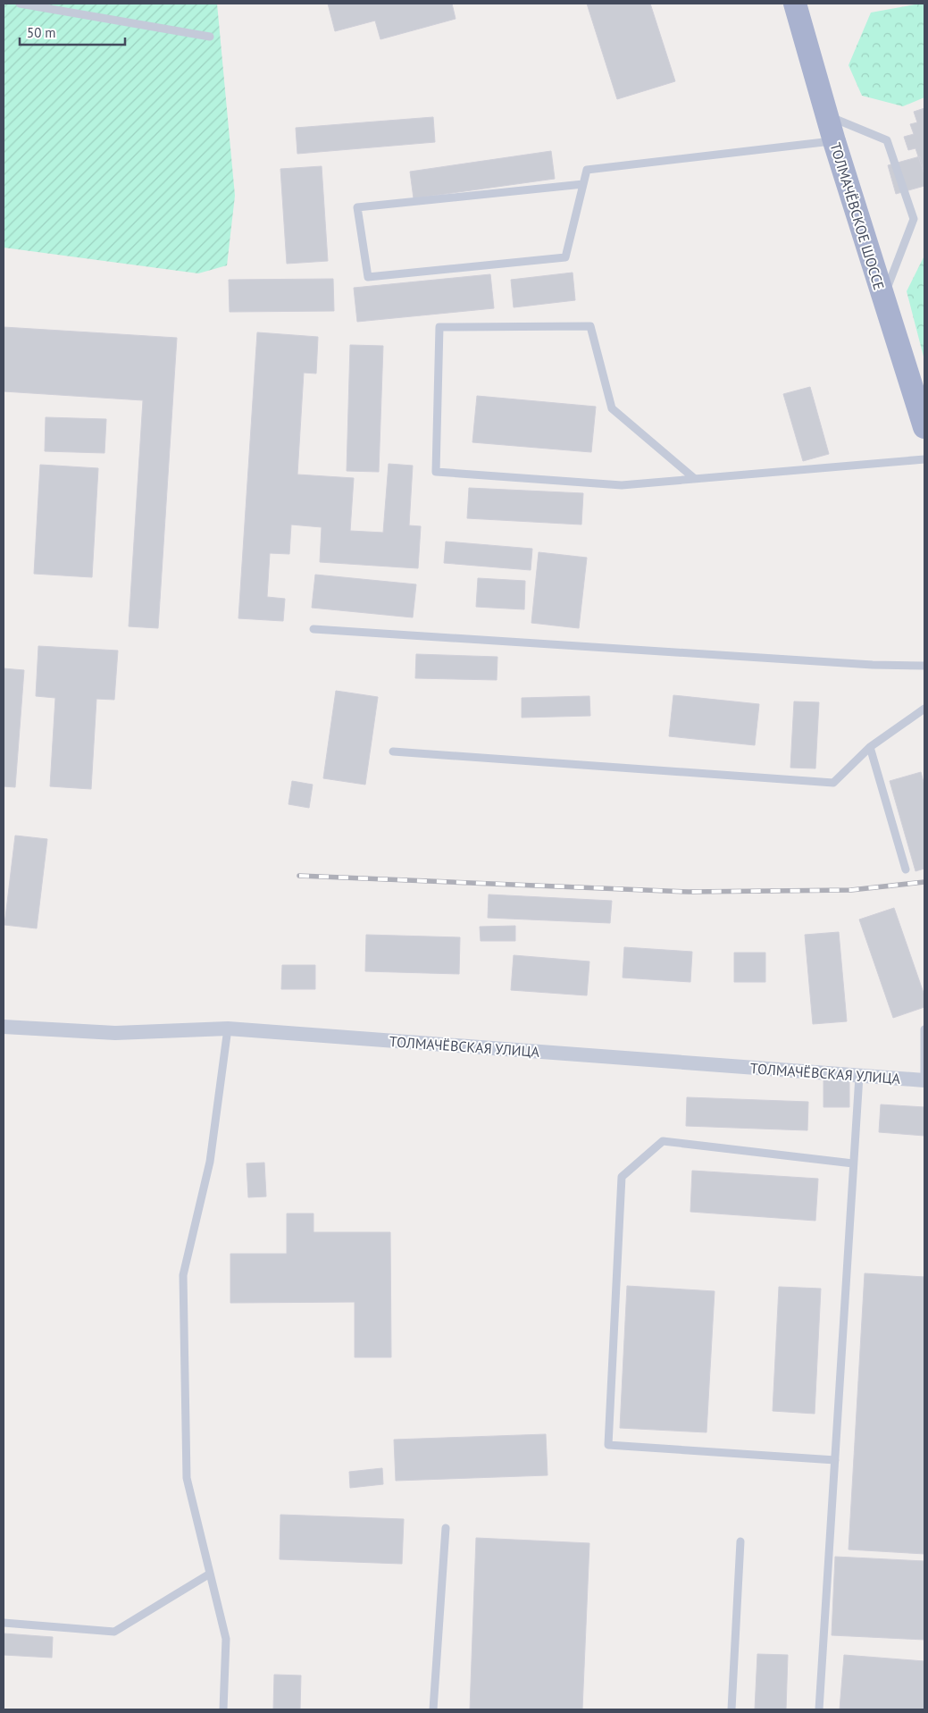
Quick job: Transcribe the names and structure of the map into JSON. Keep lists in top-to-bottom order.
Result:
{
  "streets": {
    "main road": ["ТОЛМАЧЁВСКОЕ ШОССЕ"],
    "street": ["ТОЛМАЧЁВСКАЯ УЛИЦА"]
  },
  "scale_bar": "50 m"
}
